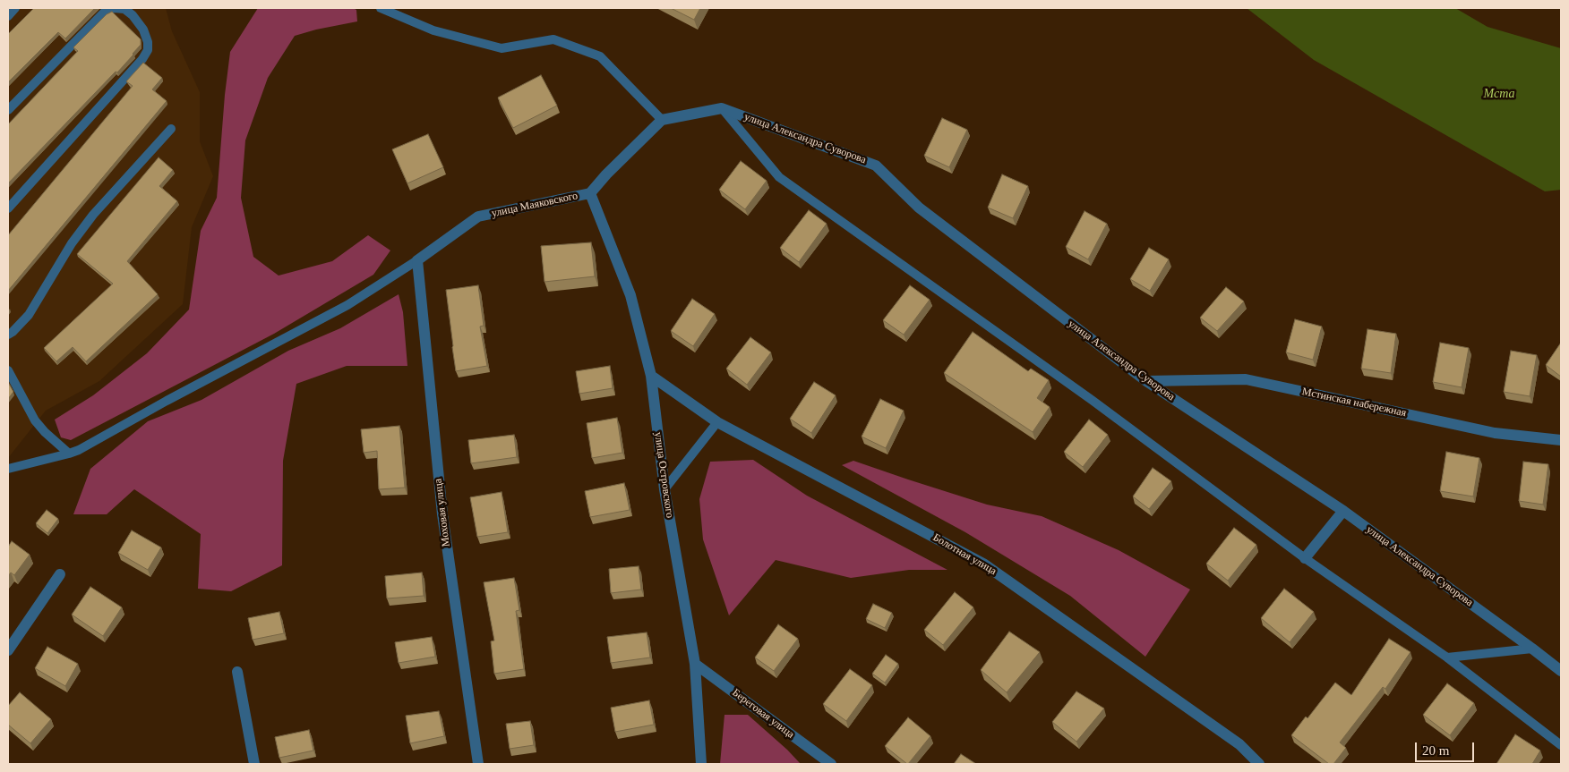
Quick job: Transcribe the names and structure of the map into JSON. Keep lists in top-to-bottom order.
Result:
{
  "streets": {
    "street": [
      "улица Александра Суворова",
      "улица Маяковского",
      "Мстинская набережная",
      "улица Островского",
      "Моховая улица",
      "Болотная улица",
      "Береговая улица"
    ]
  },
  "crossings": [
    ["улица Александра Суворова", "Мстинская набережная"],
    ["улица Маяковского", "улица Островского"],
    ["улица Маяковского", "Моховая улица"],
    ["улица Островского", "Болотная улица"],
    ["улица Островского", "Береговая улица"]
  ],
  "water": ["Мста"],
  "scale_bar": "20 m"
}
